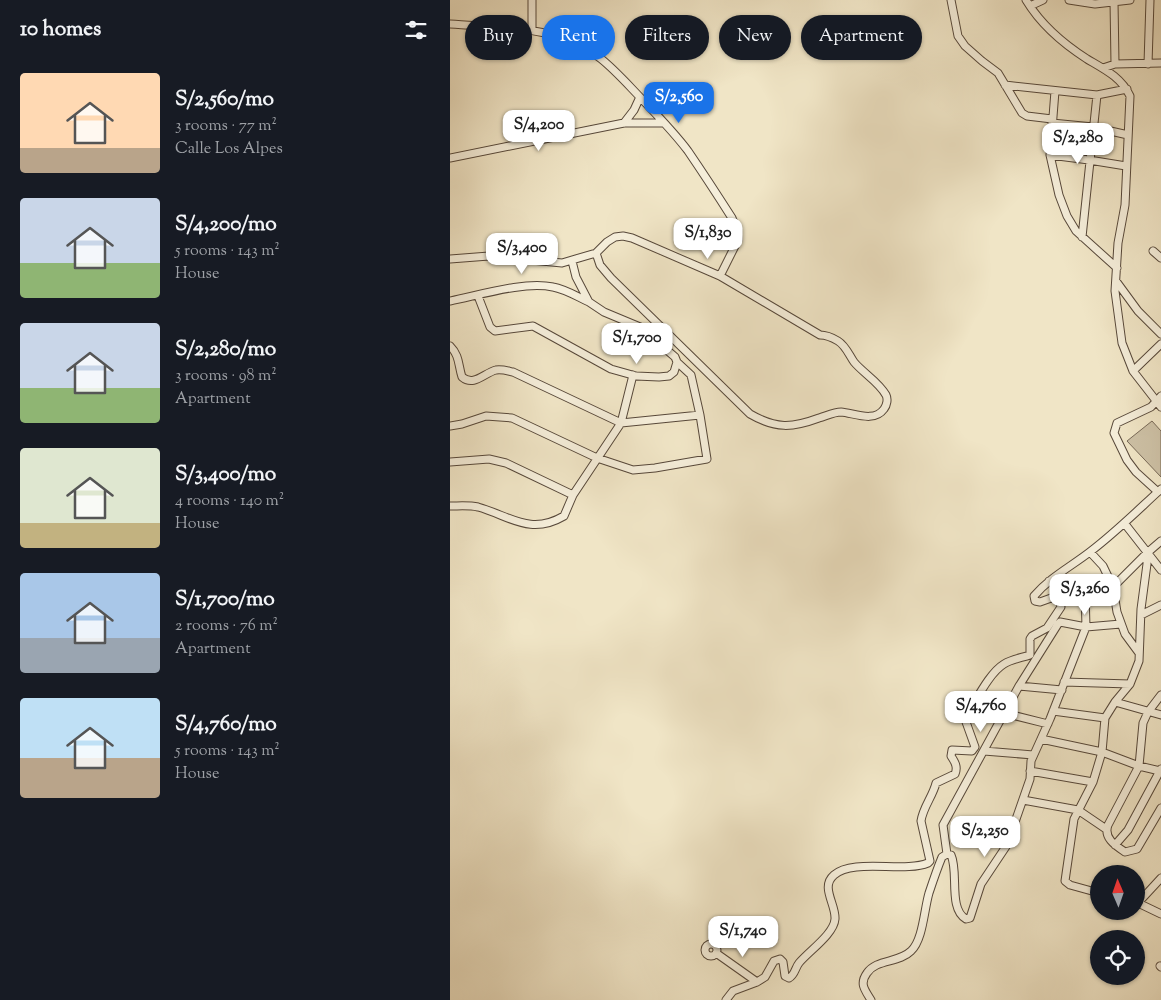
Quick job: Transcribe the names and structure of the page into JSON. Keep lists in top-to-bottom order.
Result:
{
  "north": "top",
  "page": {
    "heading": "10 homes",
    "chip": [
      "Buy",
      "Rent",
      "Filters",
      "New",
      "Apartment"
    ],
    "list": [
      {
        "name": "S/2,560/mo",
        "note": "3 rooms · 77 m² · Calle Los Alpes"
      },
      {
        "name": "S/4,200/mo",
        "note": "5 rooms · 143 m² · House"
      },
      {
        "name": "S/2,280/mo",
        "note": "3 rooms · 98 m² · Apartment"
      },
      {
        "name": "S/3,400/mo",
        "note": "4 rooms · 140 m² · House"
      },
      {
        "name": "S/1,700/mo",
        "note": "2 rooms · 76 m² · Apartment"
      },
      {
        "name": "S/4,760/mo",
        "note": "5 rooms · 143 m² · House"
      }
    ],
    "price": [
      "S/2,560",
      "S/4,200",
      "S/2,280",
      "S/1,830",
      "S/3,400",
      "S/1,700",
      "S/3,260",
      "S/4,760",
      "S/2,250",
      "S/1,740"
    ]
  }
}
